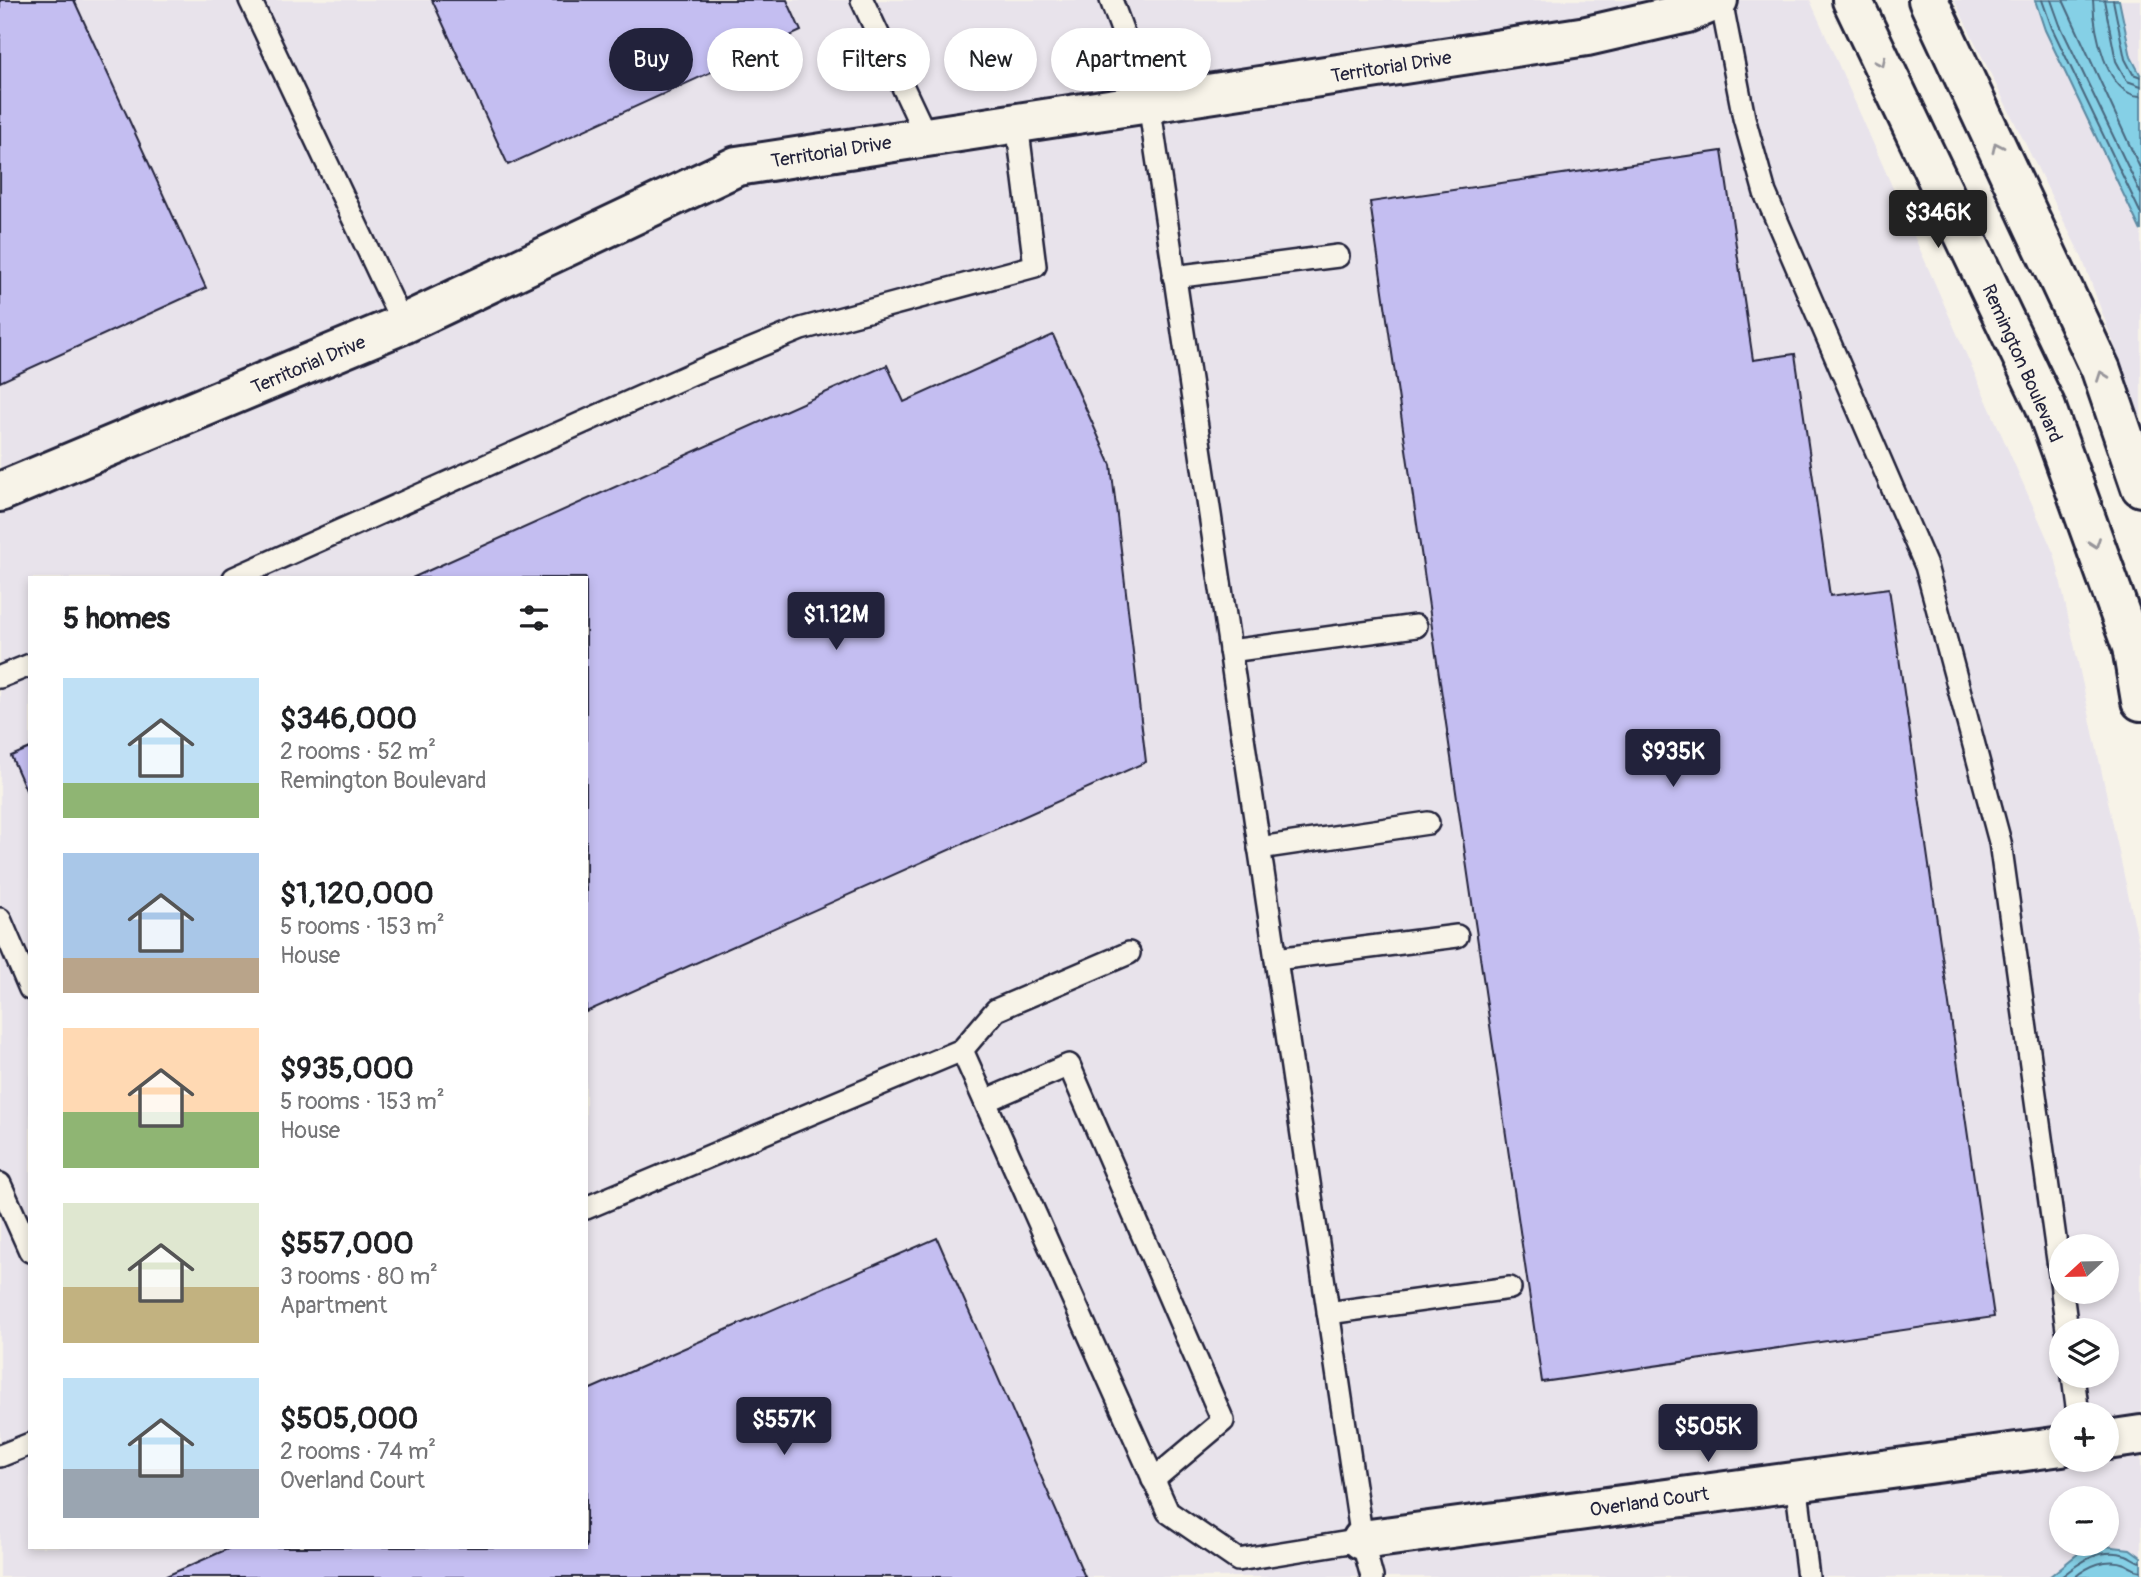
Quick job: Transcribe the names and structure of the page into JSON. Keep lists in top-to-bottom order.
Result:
{
  "streets": {
    "street": ["Territorial Drive", "Remington Boulevard", "Overland Court"]
  },
  "north": "left",
  "page": {
    "chip": [
      "Buy",
      "Rent",
      "Filters",
      "New",
      "Apartment"
    ],
    "price": [
      "$346K",
      "$1.12M",
      "$935K",
      "$557K",
      "$505K"
    ],
    "heading": "5 homes",
    "list": [
      {
        "name": "$346,000",
        "note": "2 rooms · 52 m² · Remington Boulevard"
      },
      {
        "name": "$1,120,000",
        "note": "5 rooms · 153 m² · House"
      },
      {
        "name": "$935,000",
        "note": "5 rooms · 153 m² · House"
      },
      {
        "name": "$557,000",
        "note": "3 rooms · 80 m² · Apartment"
      },
      {
        "name": "$505,000",
        "note": "2 rooms · 74 m² · Overland Court"
      }
    ],
    "map_buttons": ["+", "−"]
  }
}
